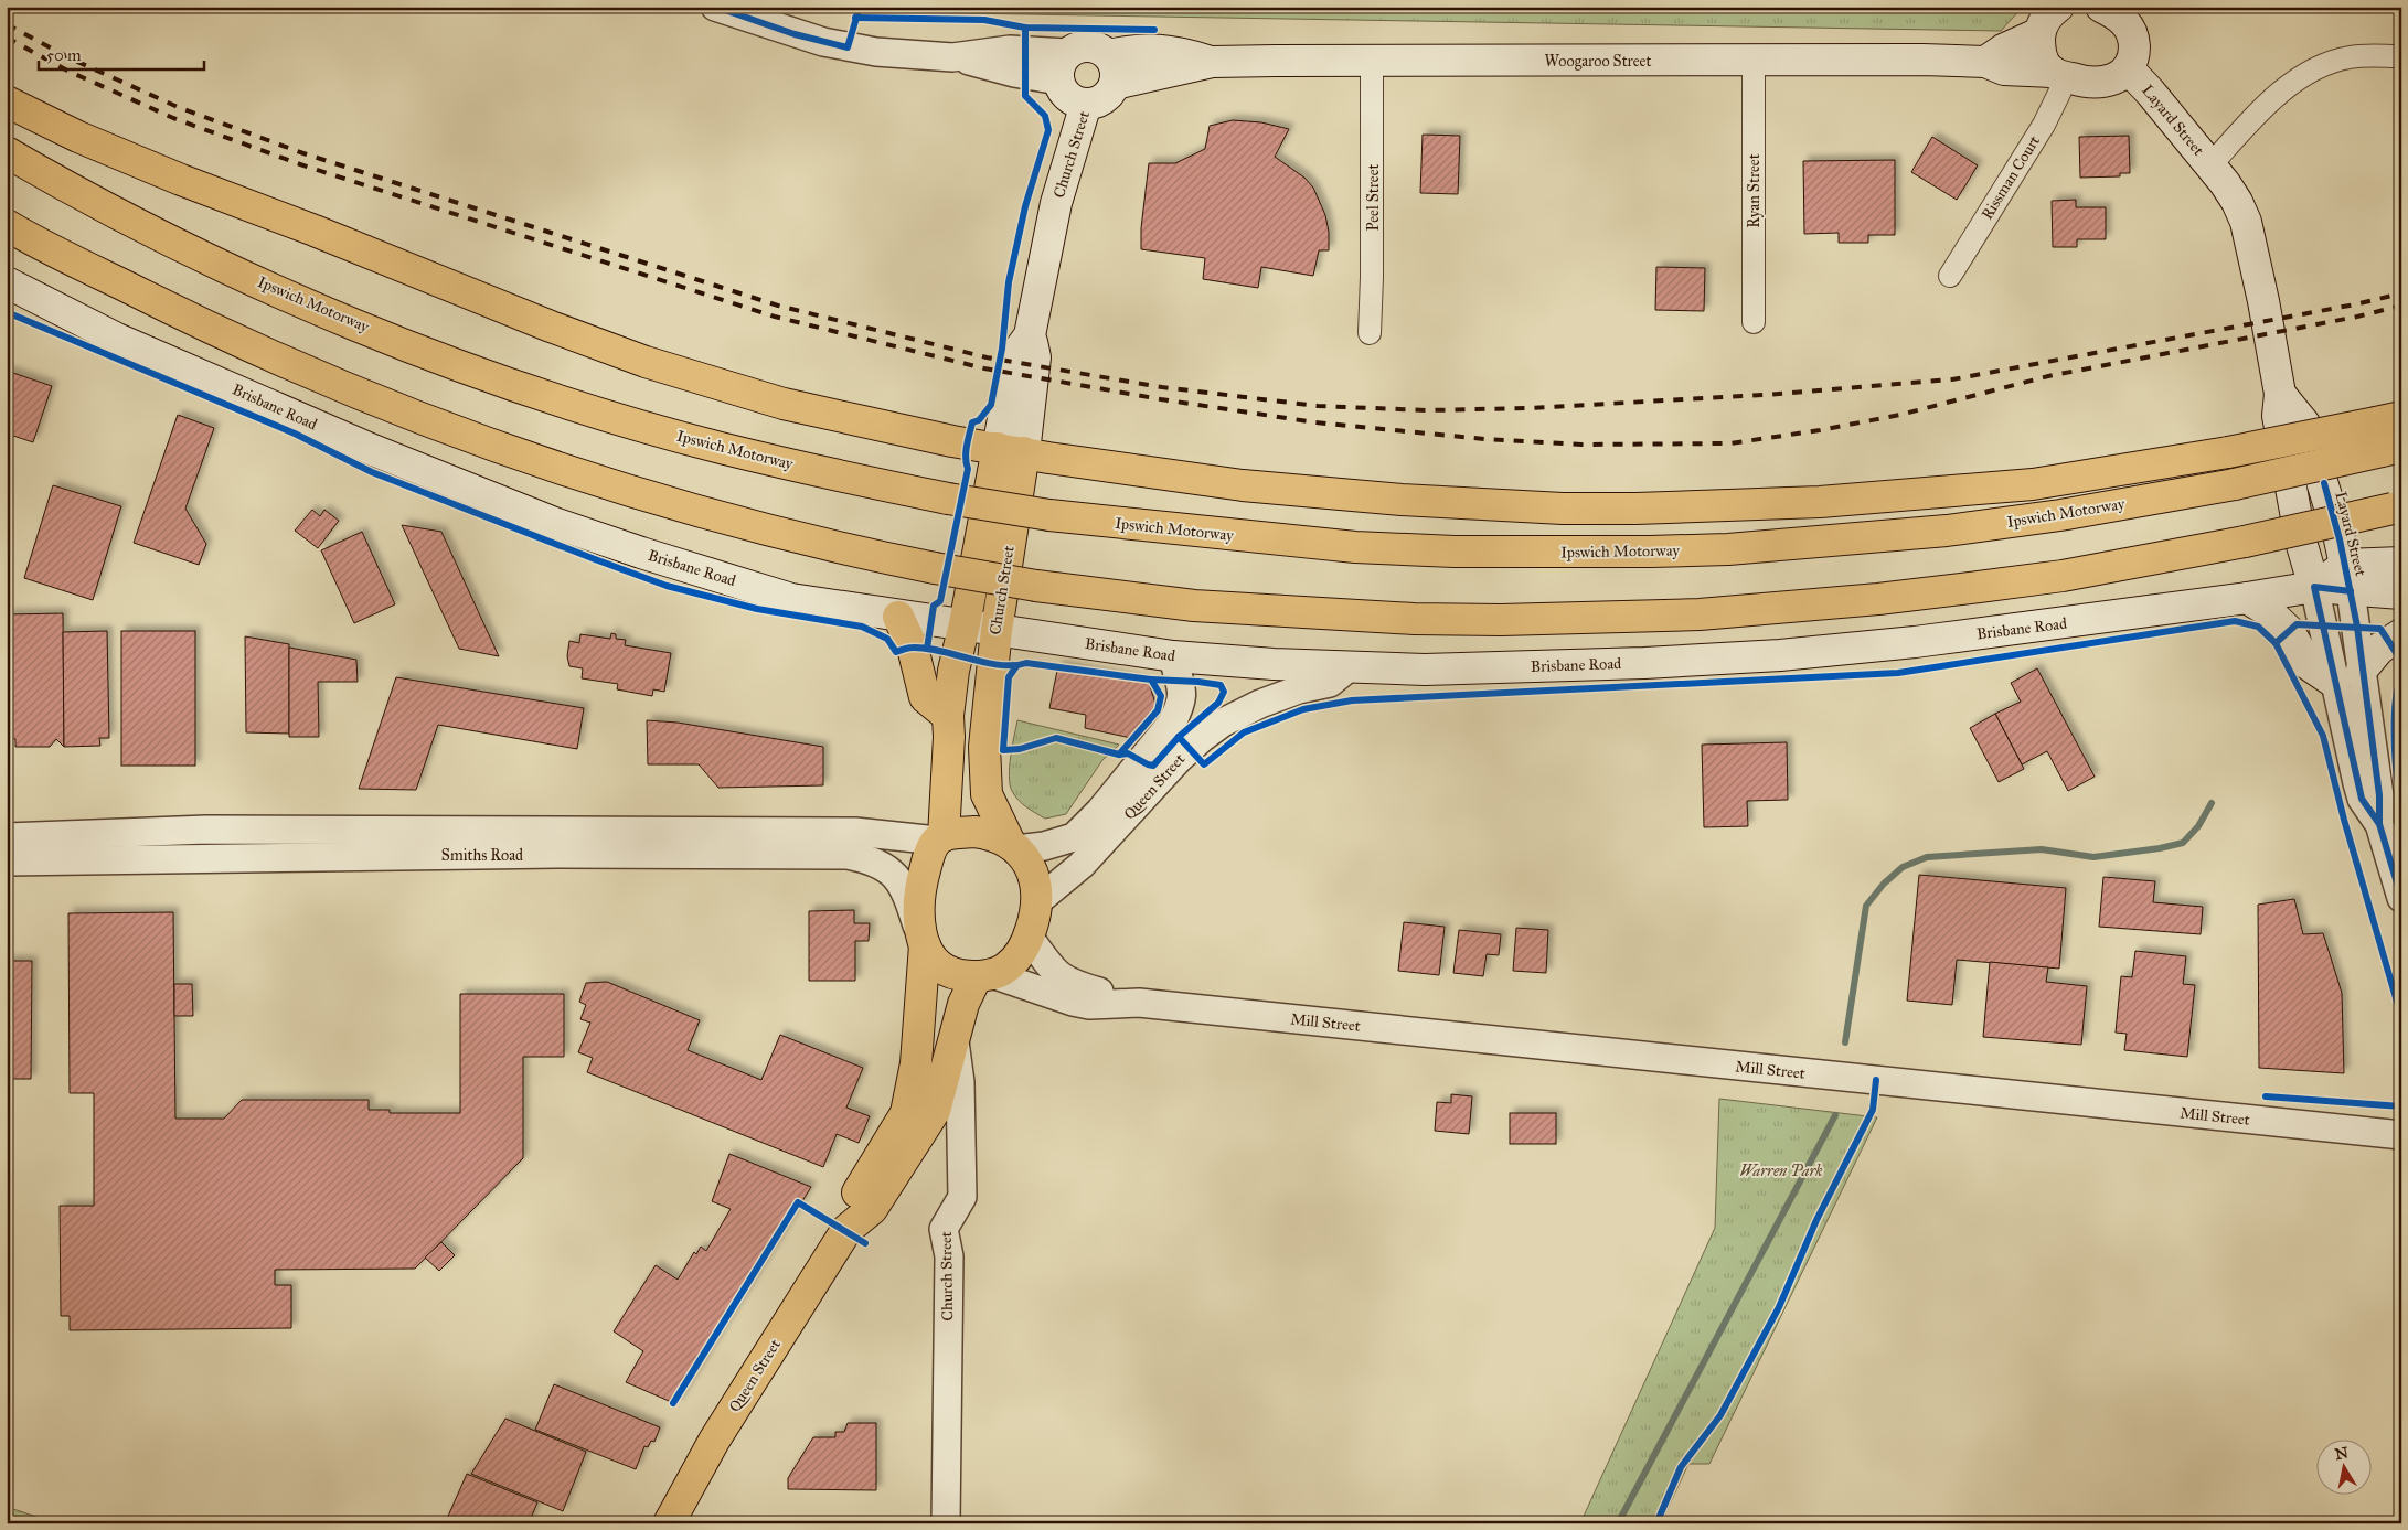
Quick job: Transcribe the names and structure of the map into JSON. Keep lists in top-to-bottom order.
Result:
{
  "streets": {
    "main road": [
      "Woogaroo Street",
      "Layard Street",
      "Church Street",
      "Ipswich Motorway",
      "Brisbane Road",
      "Queen Street"
    ],
    "street": [
      "Rissman Court",
      "Ryan Street",
      "Peel Street",
      "Smiths Road",
      "Mill Street"
    ]
  },
  "crossings": [
    ["Woogaroo Street", "Layard Street"],
    ["Woogaroo Street", "Church Street"],
    ["Woogaroo Street", "Rissman Court"],
    ["Woogaroo Street", "Ryan Street"],
    ["Woogaroo Street", "Peel Street"],
    ["Layard Street", "Brisbane Road"],
    ["Church Street", "Brisbane Road"],
    ["Church Street", "Queen Street"],
    ["Church Street", "Smiths Road"],
    ["Church Street", "Mill Street"],
    ["Brisbane Road", "Queen Street"],
    ["Queen Street", "Smiths Road"],
    ["Queen Street", "Mill Street"],
    ["Smiths Road", "Mill Street"]
  ],
  "parks": ["Warren Park"],
  "scale_bar": "50 m",
  "north": "top"
}
